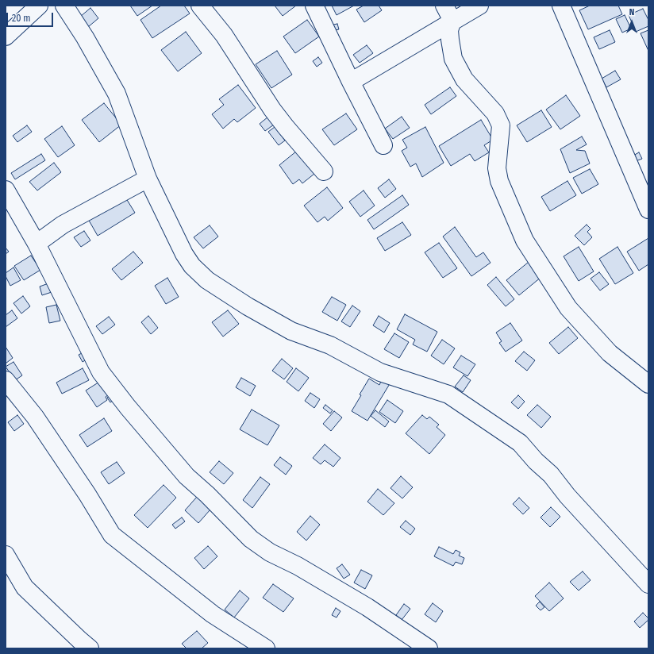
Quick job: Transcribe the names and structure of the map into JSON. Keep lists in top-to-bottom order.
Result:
{
  "scale_bar": "20 m",
  "north": "top"
}
